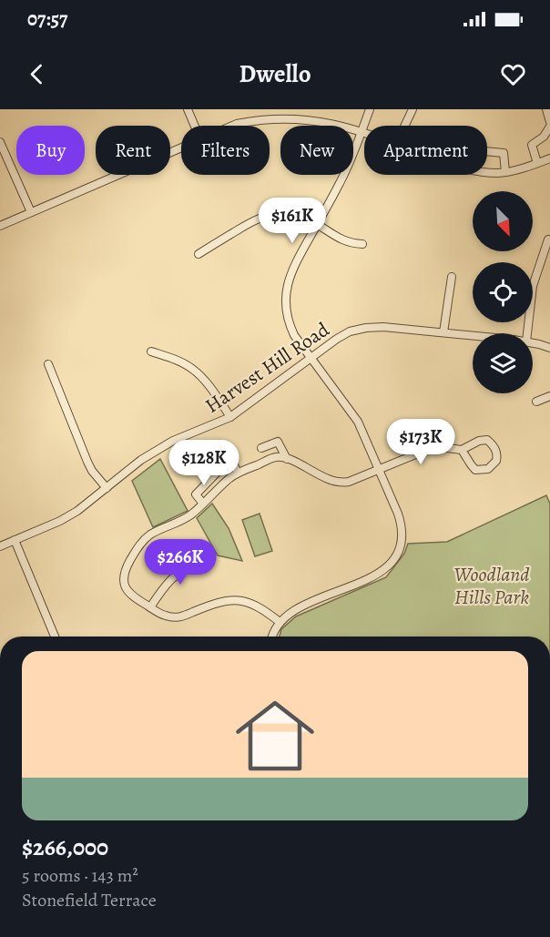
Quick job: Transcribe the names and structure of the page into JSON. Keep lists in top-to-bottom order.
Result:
{
  "streets": {
    "street": ["Harvest Hill Road"]
  },
  "parks": ["Woodland Hills Park"],
  "north": "bottom right",
  "page": {
    "status": "07:57",
    "header": "Dwello",
    "chip": [
      "Buy",
      "Rent",
      "Filters",
      "New",
      "Apartment"
    ],
    "price": [
      "$161K",
      "$173K",
      "$128K",
      "$266K"
    ],
    "list": [
      {
        "name": "$266,000",
        "note": "5 rooms · 143 m² · Stonefield Terrace"
      }
    ]
  }
}
